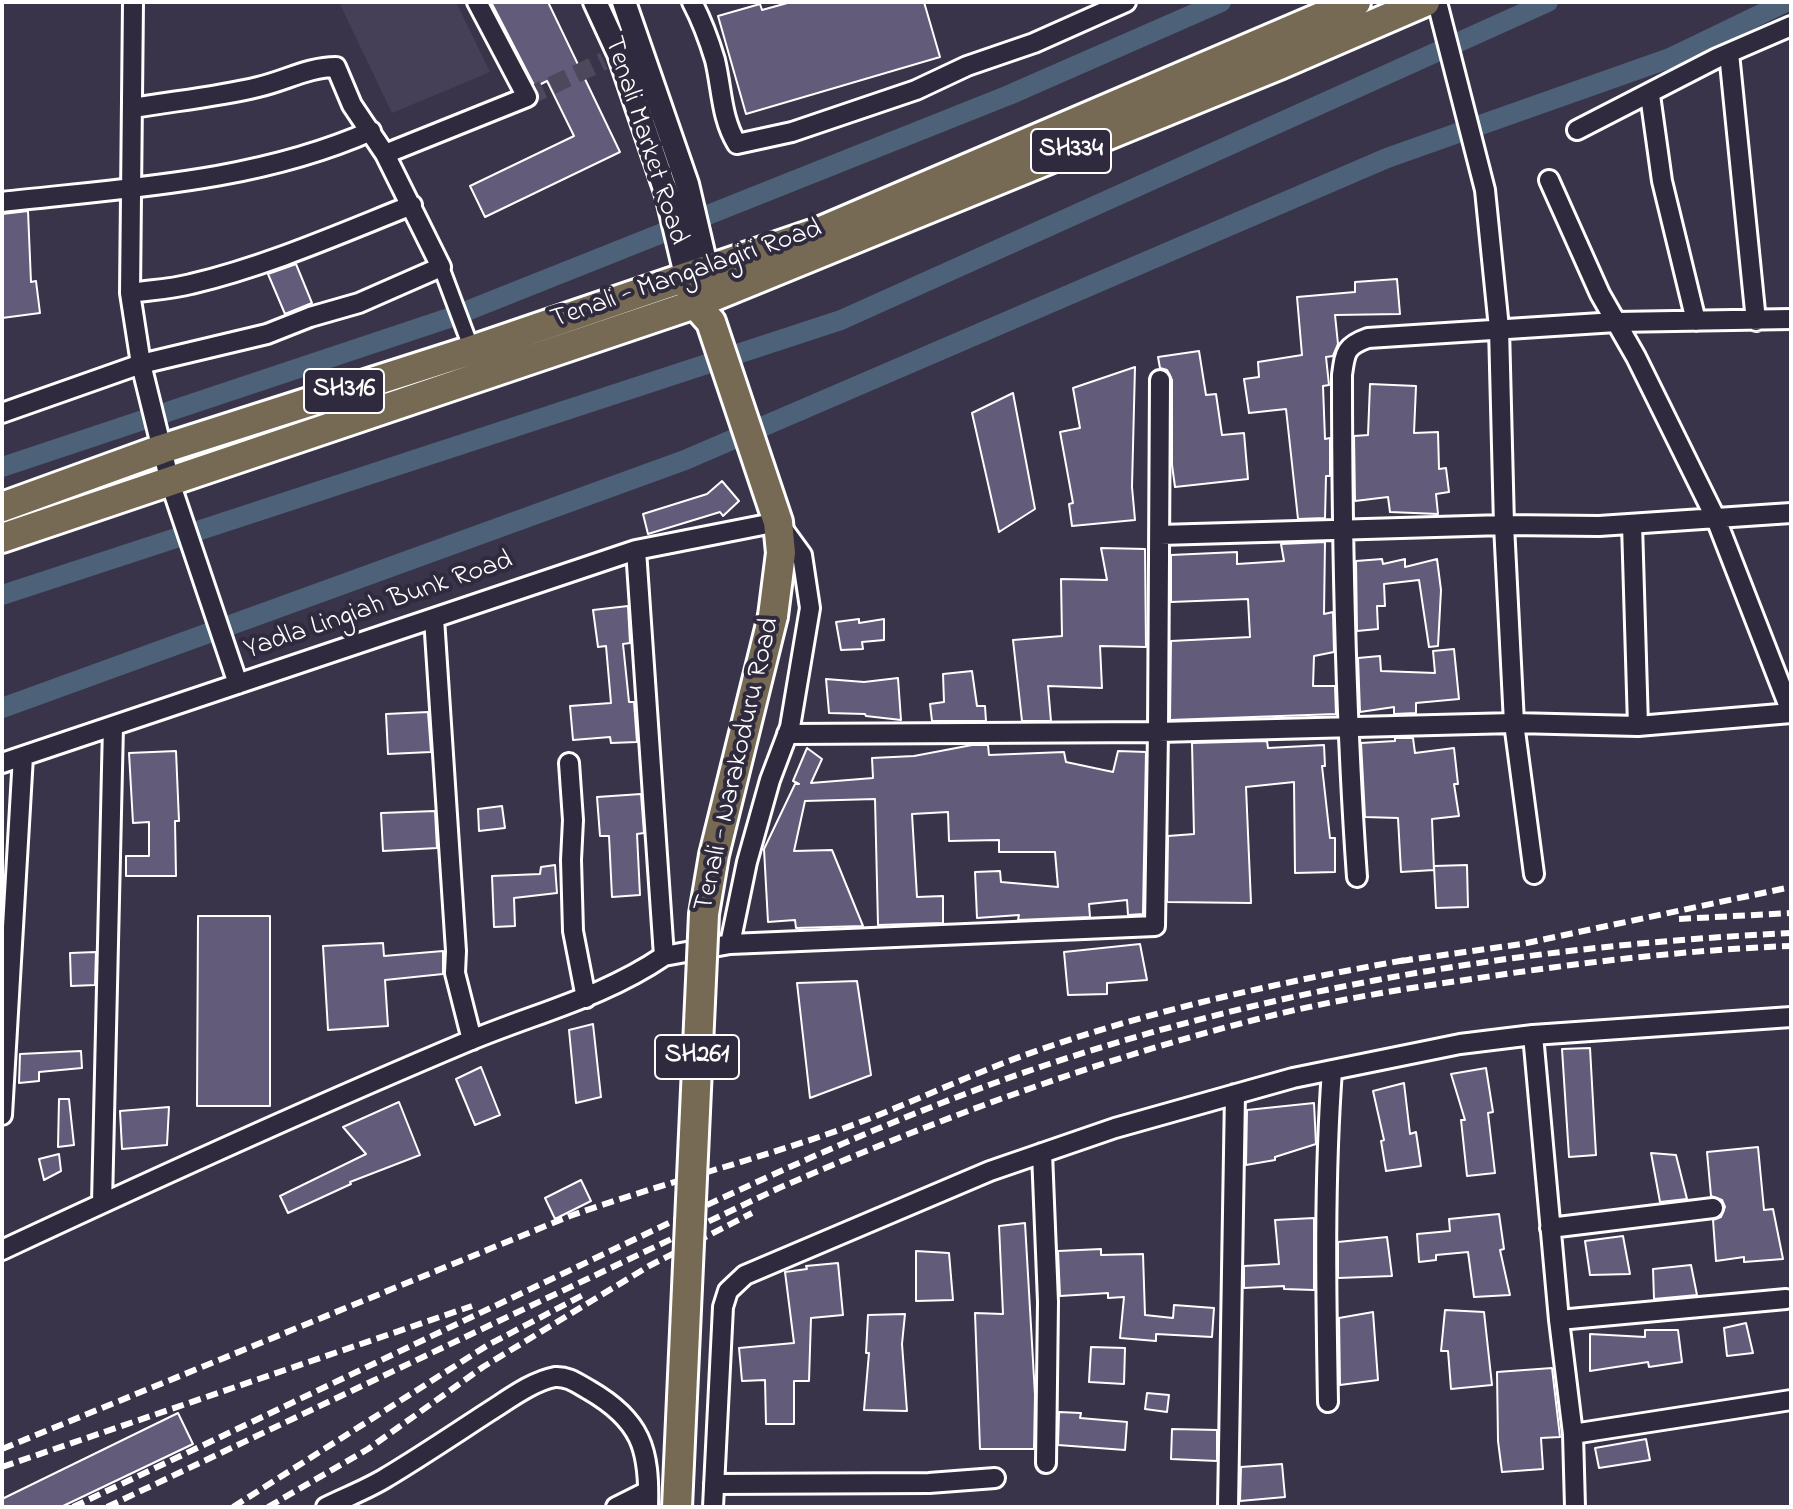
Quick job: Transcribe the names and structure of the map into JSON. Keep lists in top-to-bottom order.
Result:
{
  "streets": {
    "main road": [
      "SH334",
      "Tenali - Mangalagiri Road",
      "SH316",
      "Tenali - Narakoduru Road",
      "SH261"
    ],
    "street": ["Tenali Market Road", "Yadla Lingiah Bunk Road"]
  },
  "crossings": [
    ["Tenali Market Road", "SH334"],
    ["Tenali Market Road", "Tenali - Mangalagiri Road"],
    ["Tenali Market Road", "Tenali - Narakoduru Road"],
    ["SH334", "Tenali - Mangalagiri Road"],
    ["SH334", "Tenali - Narakoduru Road"],
    ["Tenali - Mangalagiri Road", "Tenali - Narakoduru Road"],
    ["Yadla Lingiah Bunk Road", "Tenali - Narakoduru Road"]
  ]
}
